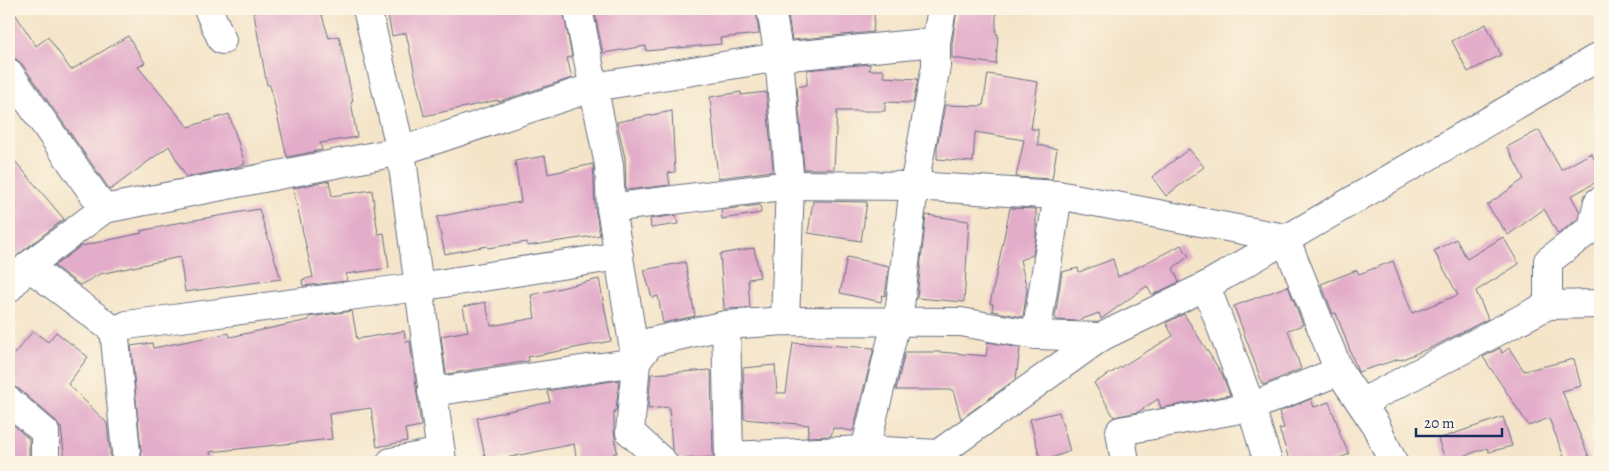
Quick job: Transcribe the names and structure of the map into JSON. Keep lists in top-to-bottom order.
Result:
{
  "scale_bar": "20 m"
}
